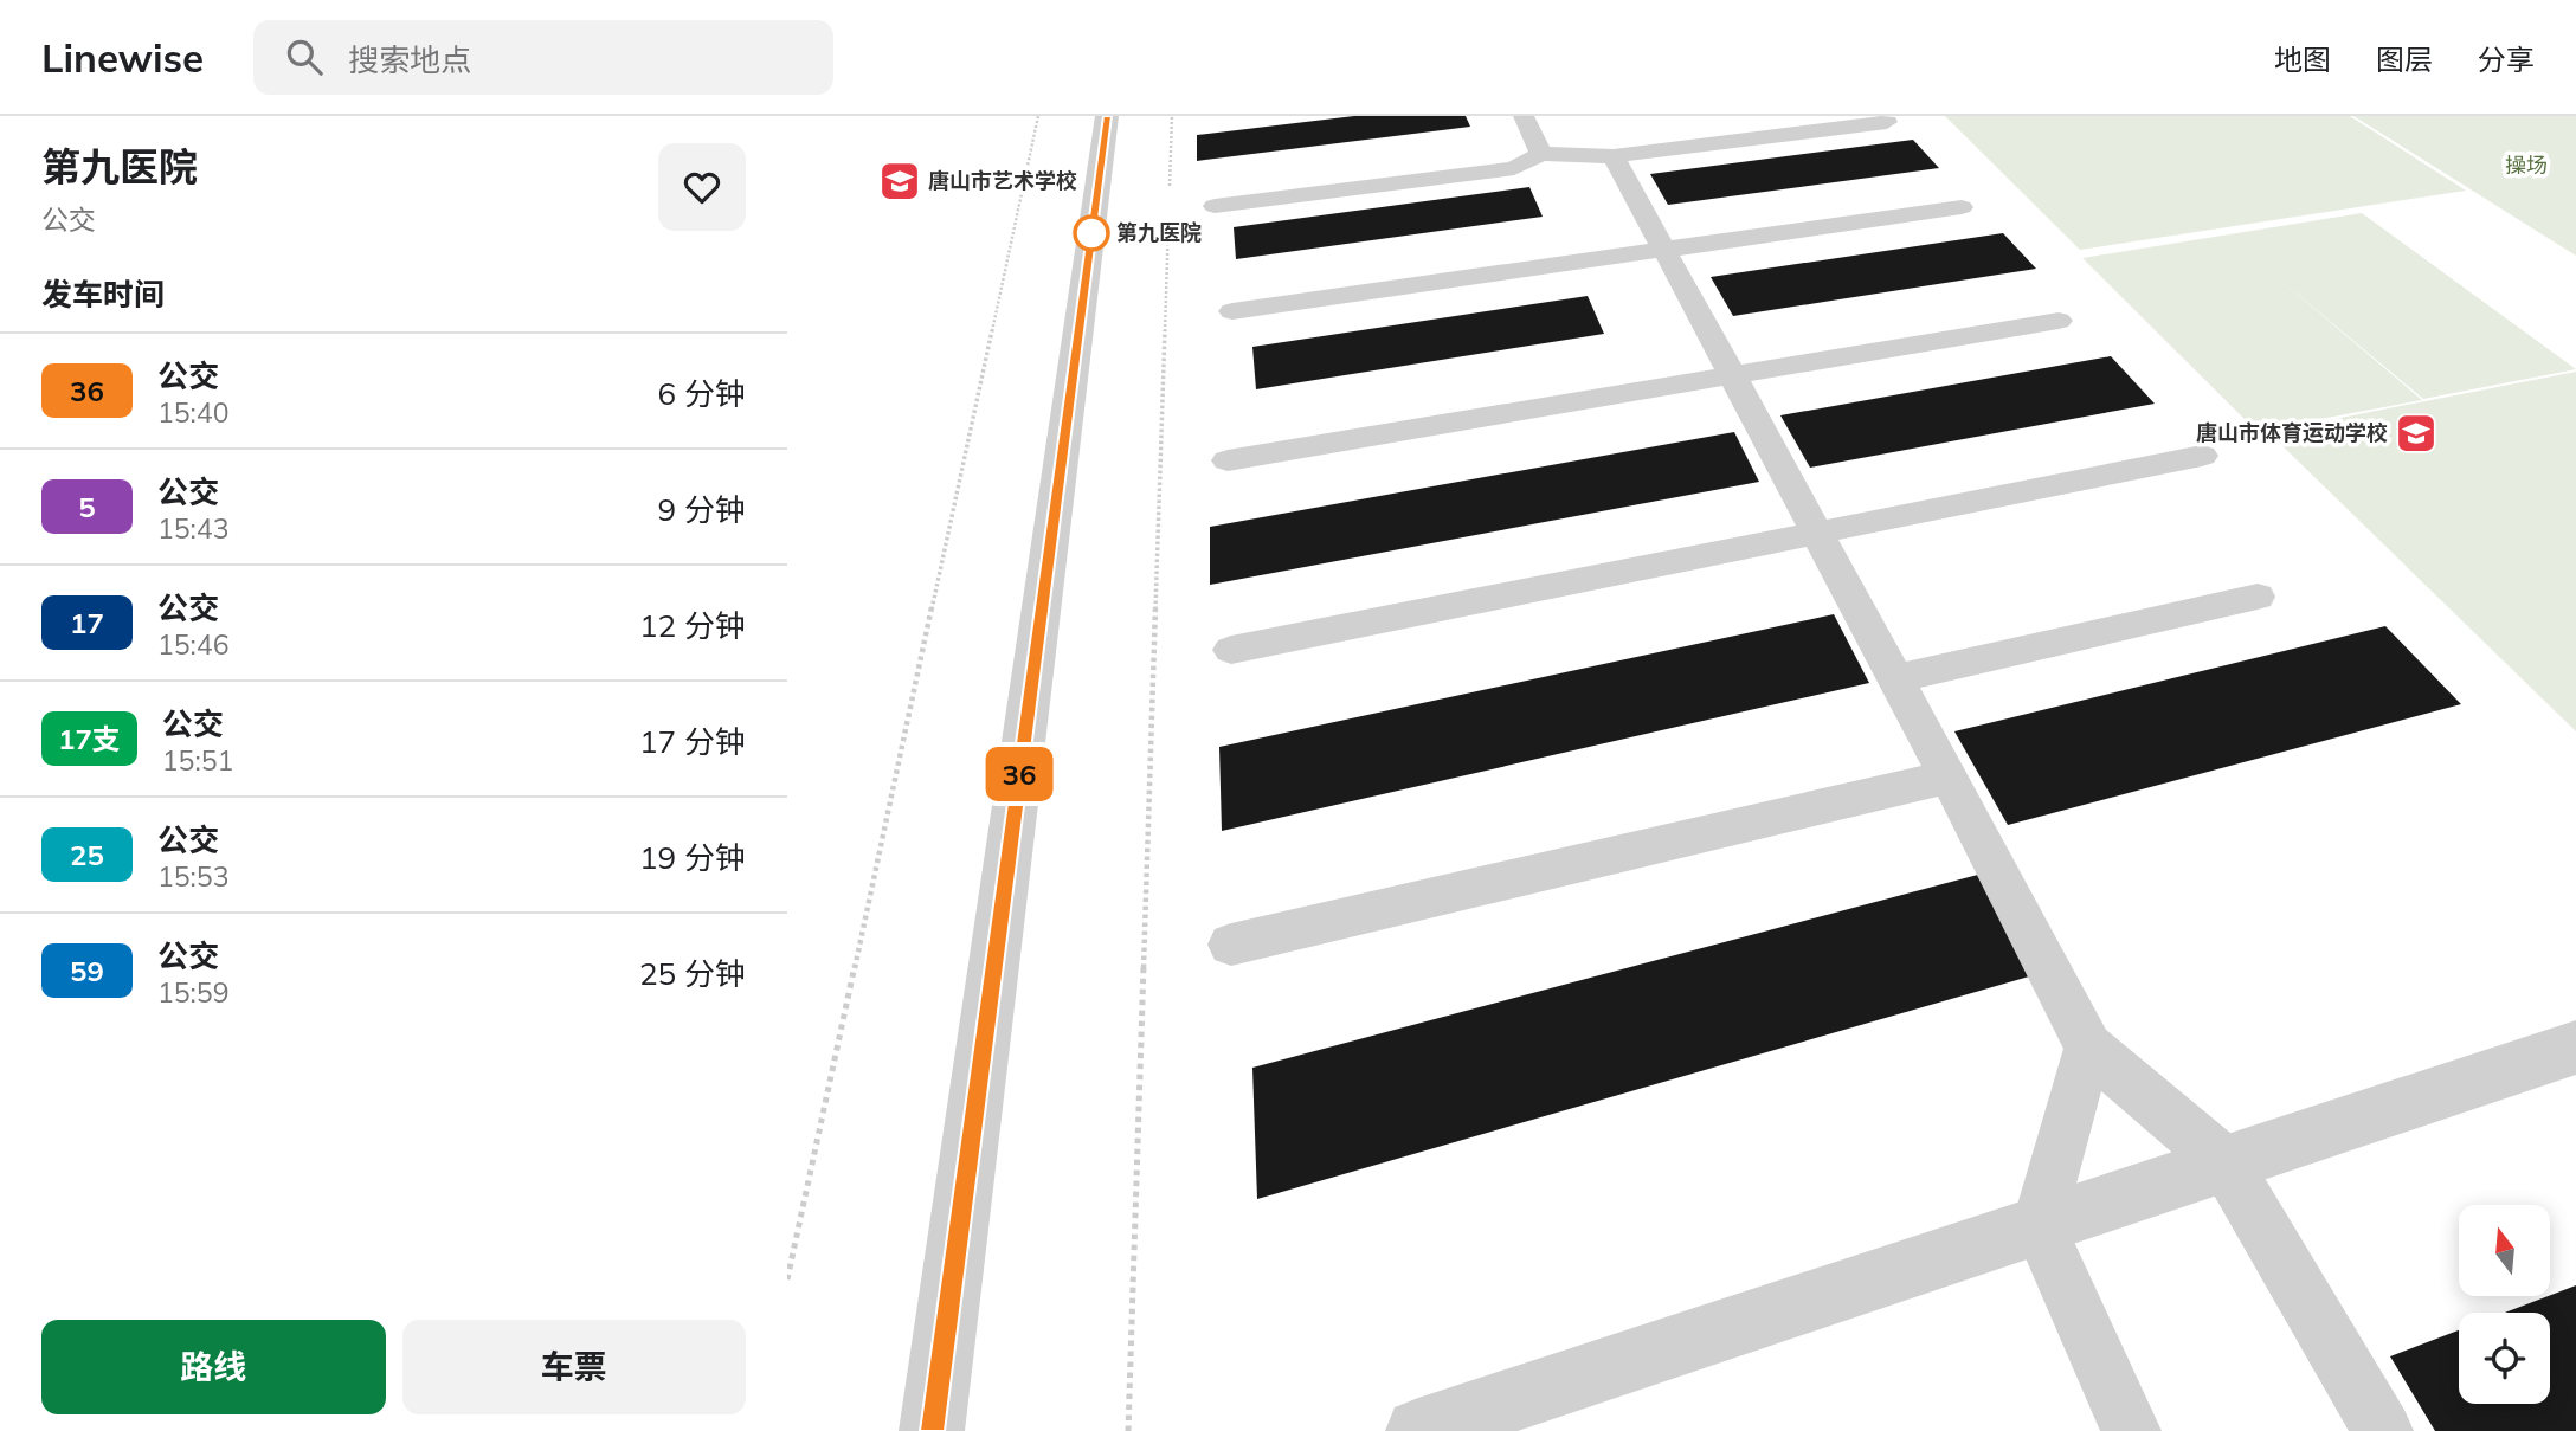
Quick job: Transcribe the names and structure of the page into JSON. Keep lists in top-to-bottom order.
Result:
{
  "parks": ["操场"],
  "places": {
    "school or university": ["唐山市艺术学校", "唐山市体育运动学校"],
    "other": ["第九医院"]
  },
  "lines": ["bus line 36"],
  "north": "top",
  "page": {
    "header": "Linewise",
    "search": "搜索地点",
    "nav": ["地图", "图层", "分享"],
    "heading": [
      ["第九医院", "公交"],
      "发车时间"
    ],
    "on_map": "36",
    "list": [
      {
        "mark": "36",
        "name": "公交",
        "note": "15:40",
        "value": "6 分钟"
      },
      {
        "mark": "5",
        "name": "公交",
        "note": "15:43",
        "value": "9 分钟"
      },
      {
        "mark": "17",
        "name": "公交",
        "note": "15:46",
        "value": "12 分钟"
      },
      {
        "mark": "17支",
        "name": "公交",
        "note": "15:51",
        "value": "17 分钟"
      },
      {
        "mark": "25",
        "name": "公交",
        "note": "15:53",
        "value": "19 分钟"
      },
      {
        "mark": "59",
        "name": "公交",
        "note": "15:59",
        "value": "25 分钟"
      }
    ],
    "buttons": ["路线", "车票"]
  }
}
